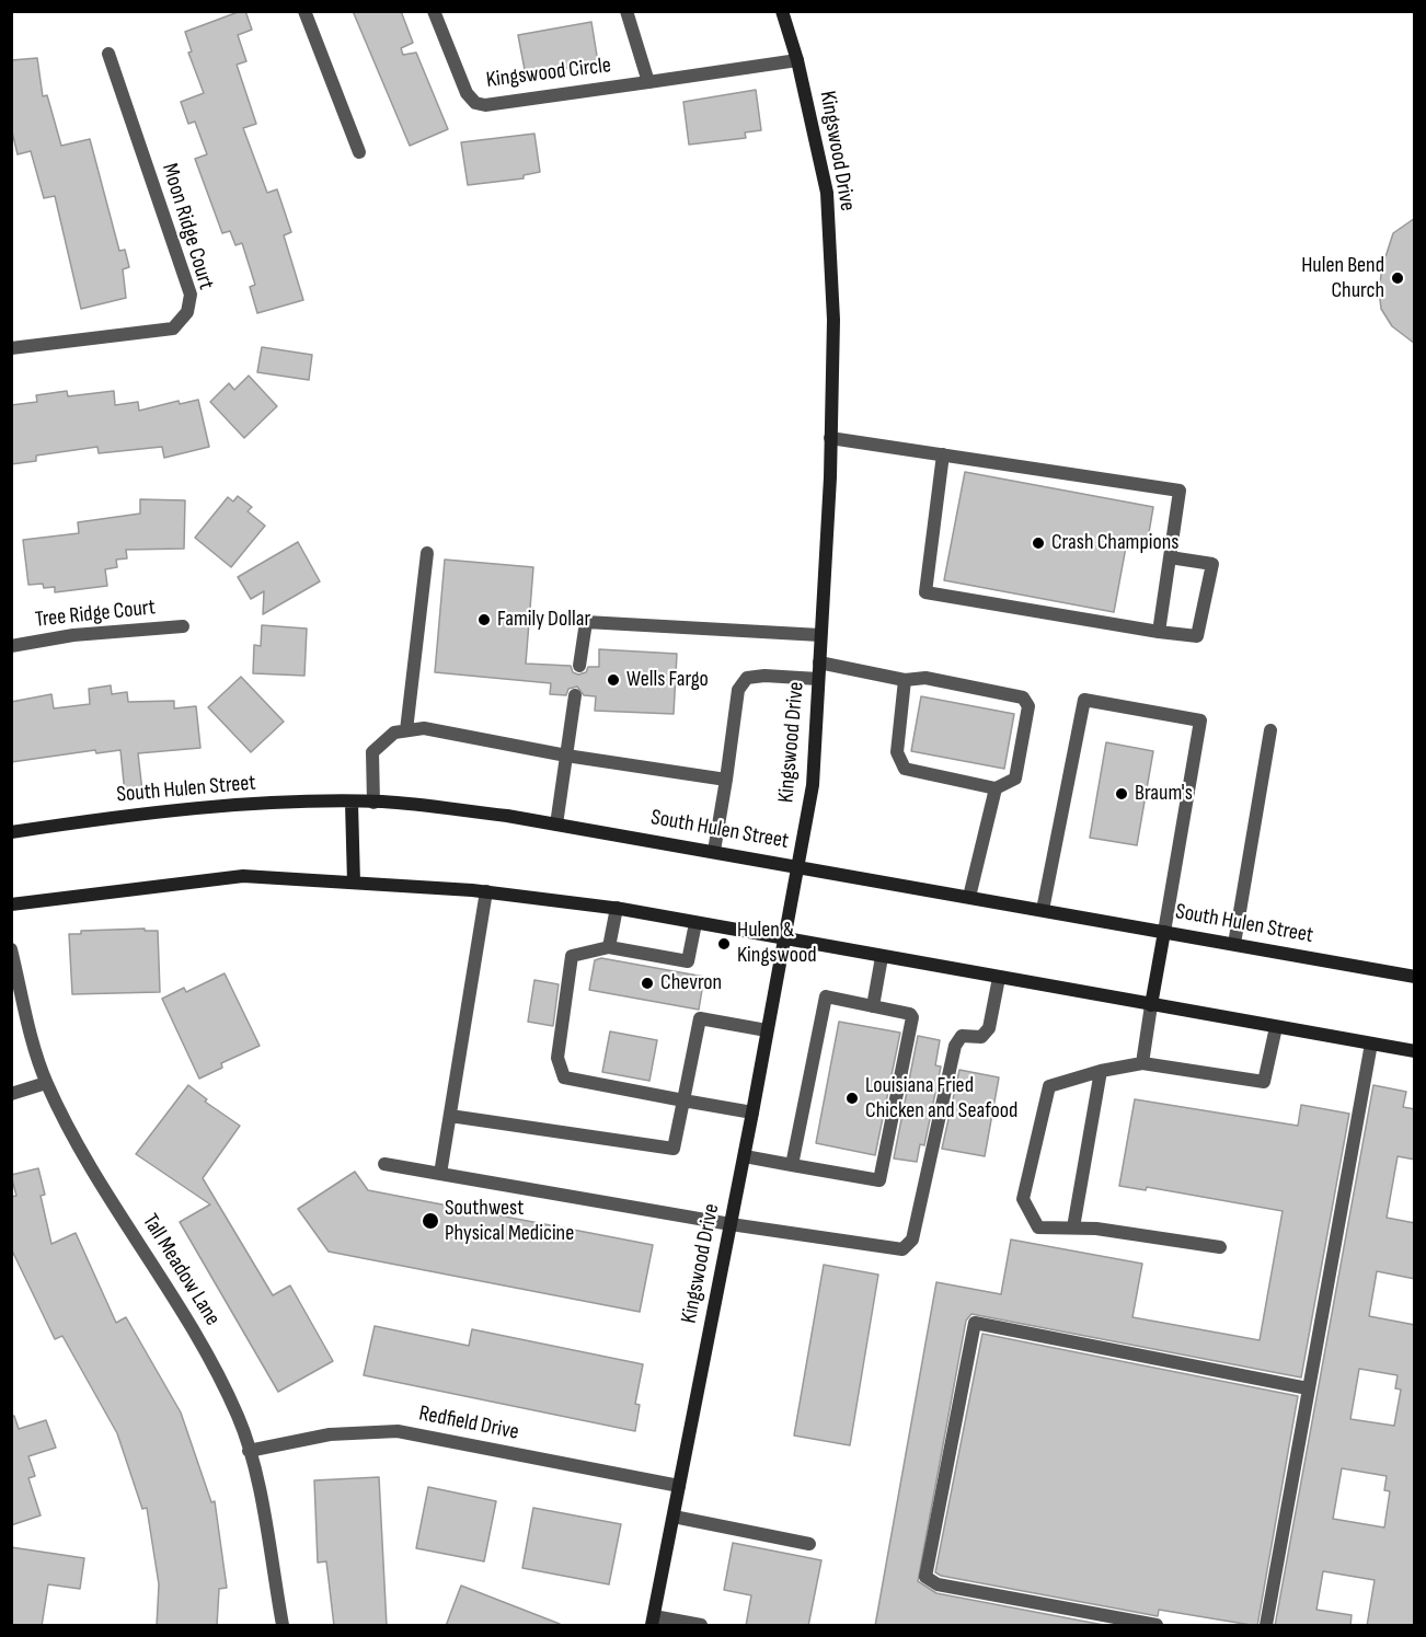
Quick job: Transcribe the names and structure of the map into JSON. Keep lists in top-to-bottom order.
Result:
{
  "streets": {
    "main road": ["Kingswood Drive", "South Hulen Street"],
    "street": [
      "Kingswood Circle",
      "Moon Ridge Court",
      "Tree Ridge Court",
      "Tall Meadow Lane",
      "Redfield Drive"
    ]
  },
  "crossings": [
    ["Kingswood Circle", "Kingswood Drive"],
    ["Kingswood Drive", "South Hulen Street"],
    ["Kingswood Drive", "Redfield Drive"],
    ["Tall Meadow Lane", "Redfield Drive"]
  ],
  "places": [
    "Hulen Bend Church",
    "Crash Champions",
    "Family Dollar",
    "Wells Fargo",
    "Braum's",
    "Hulen & Kingswood",
    "Chevron",
    "Louisiana Fried Chicken and Seafood",
    "Southwest Physical Medicine"
  ]
}
